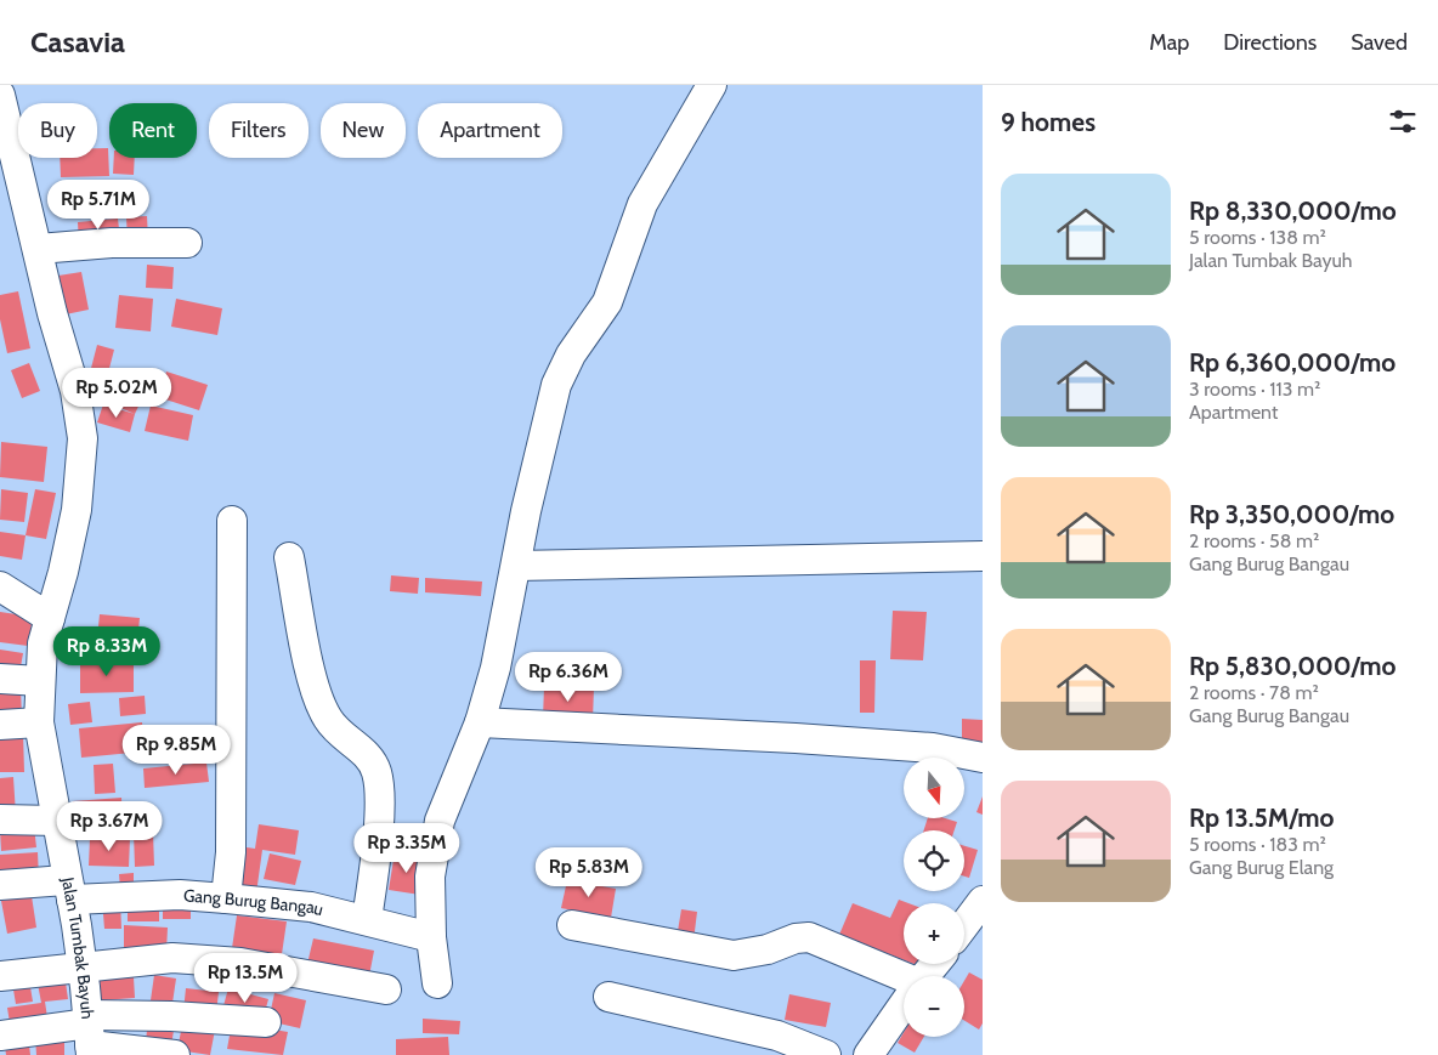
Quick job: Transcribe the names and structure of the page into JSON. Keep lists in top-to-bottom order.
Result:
{
  "streets": {
    "street": ["Gang Burug Bangau", "Jalan Tumbak Bayuh"]
  },
  "crossings": [
    ["Gang Burug Bangau", "Jalan Tumbak Bayuh"]
  ],
  "north": "bottom",
  "page": {
    "header": "Casavia",
    "nav": ["Map", "Directions", "Saved"],
    "heading": "9 homes",
    "chip": [
      "Buy",
      "Rent",
      "Filters",
      "New",
      "Apartment"
    ],
    "list": [
      {
        "name": "Rp 8,330,000/mo",
        "note": "5 rooms · 138 m² · Jalan Tumbak Bayuh"
      },
      {
        "name": "Rp 6,360,000/mo",
        "note": "3 rooms · 113 m² · Apartment"
      },
      {
        "name": "Rp 3,350,000/mo",
        "note": "2 rooms · 58 m² · Gang Burug Bangau"
      },
      {
        "name": "Rp 5,830,000/mo",
        "note": "2 rooms · 78 m² · Gang Burug Bangau"
      },
      {
        "name": "Rp 13.5M/mo",
        "note": "5 rooms · 183 m² · Gang Burug Elang"
      }
    ],
    "price": [
      "Rp 5.71M",
      "Rp 5.02M",
      "Rp 8.33M",
      "Rp 6.36M",
      "Rp 9.85M",
      "Rp 3.67M",
      "Rp 3.35M",
      "Rp 5.83M",
      "Rp 13.5M"
    ],
    "map_buttons": ["+", "−"]
  }
}
